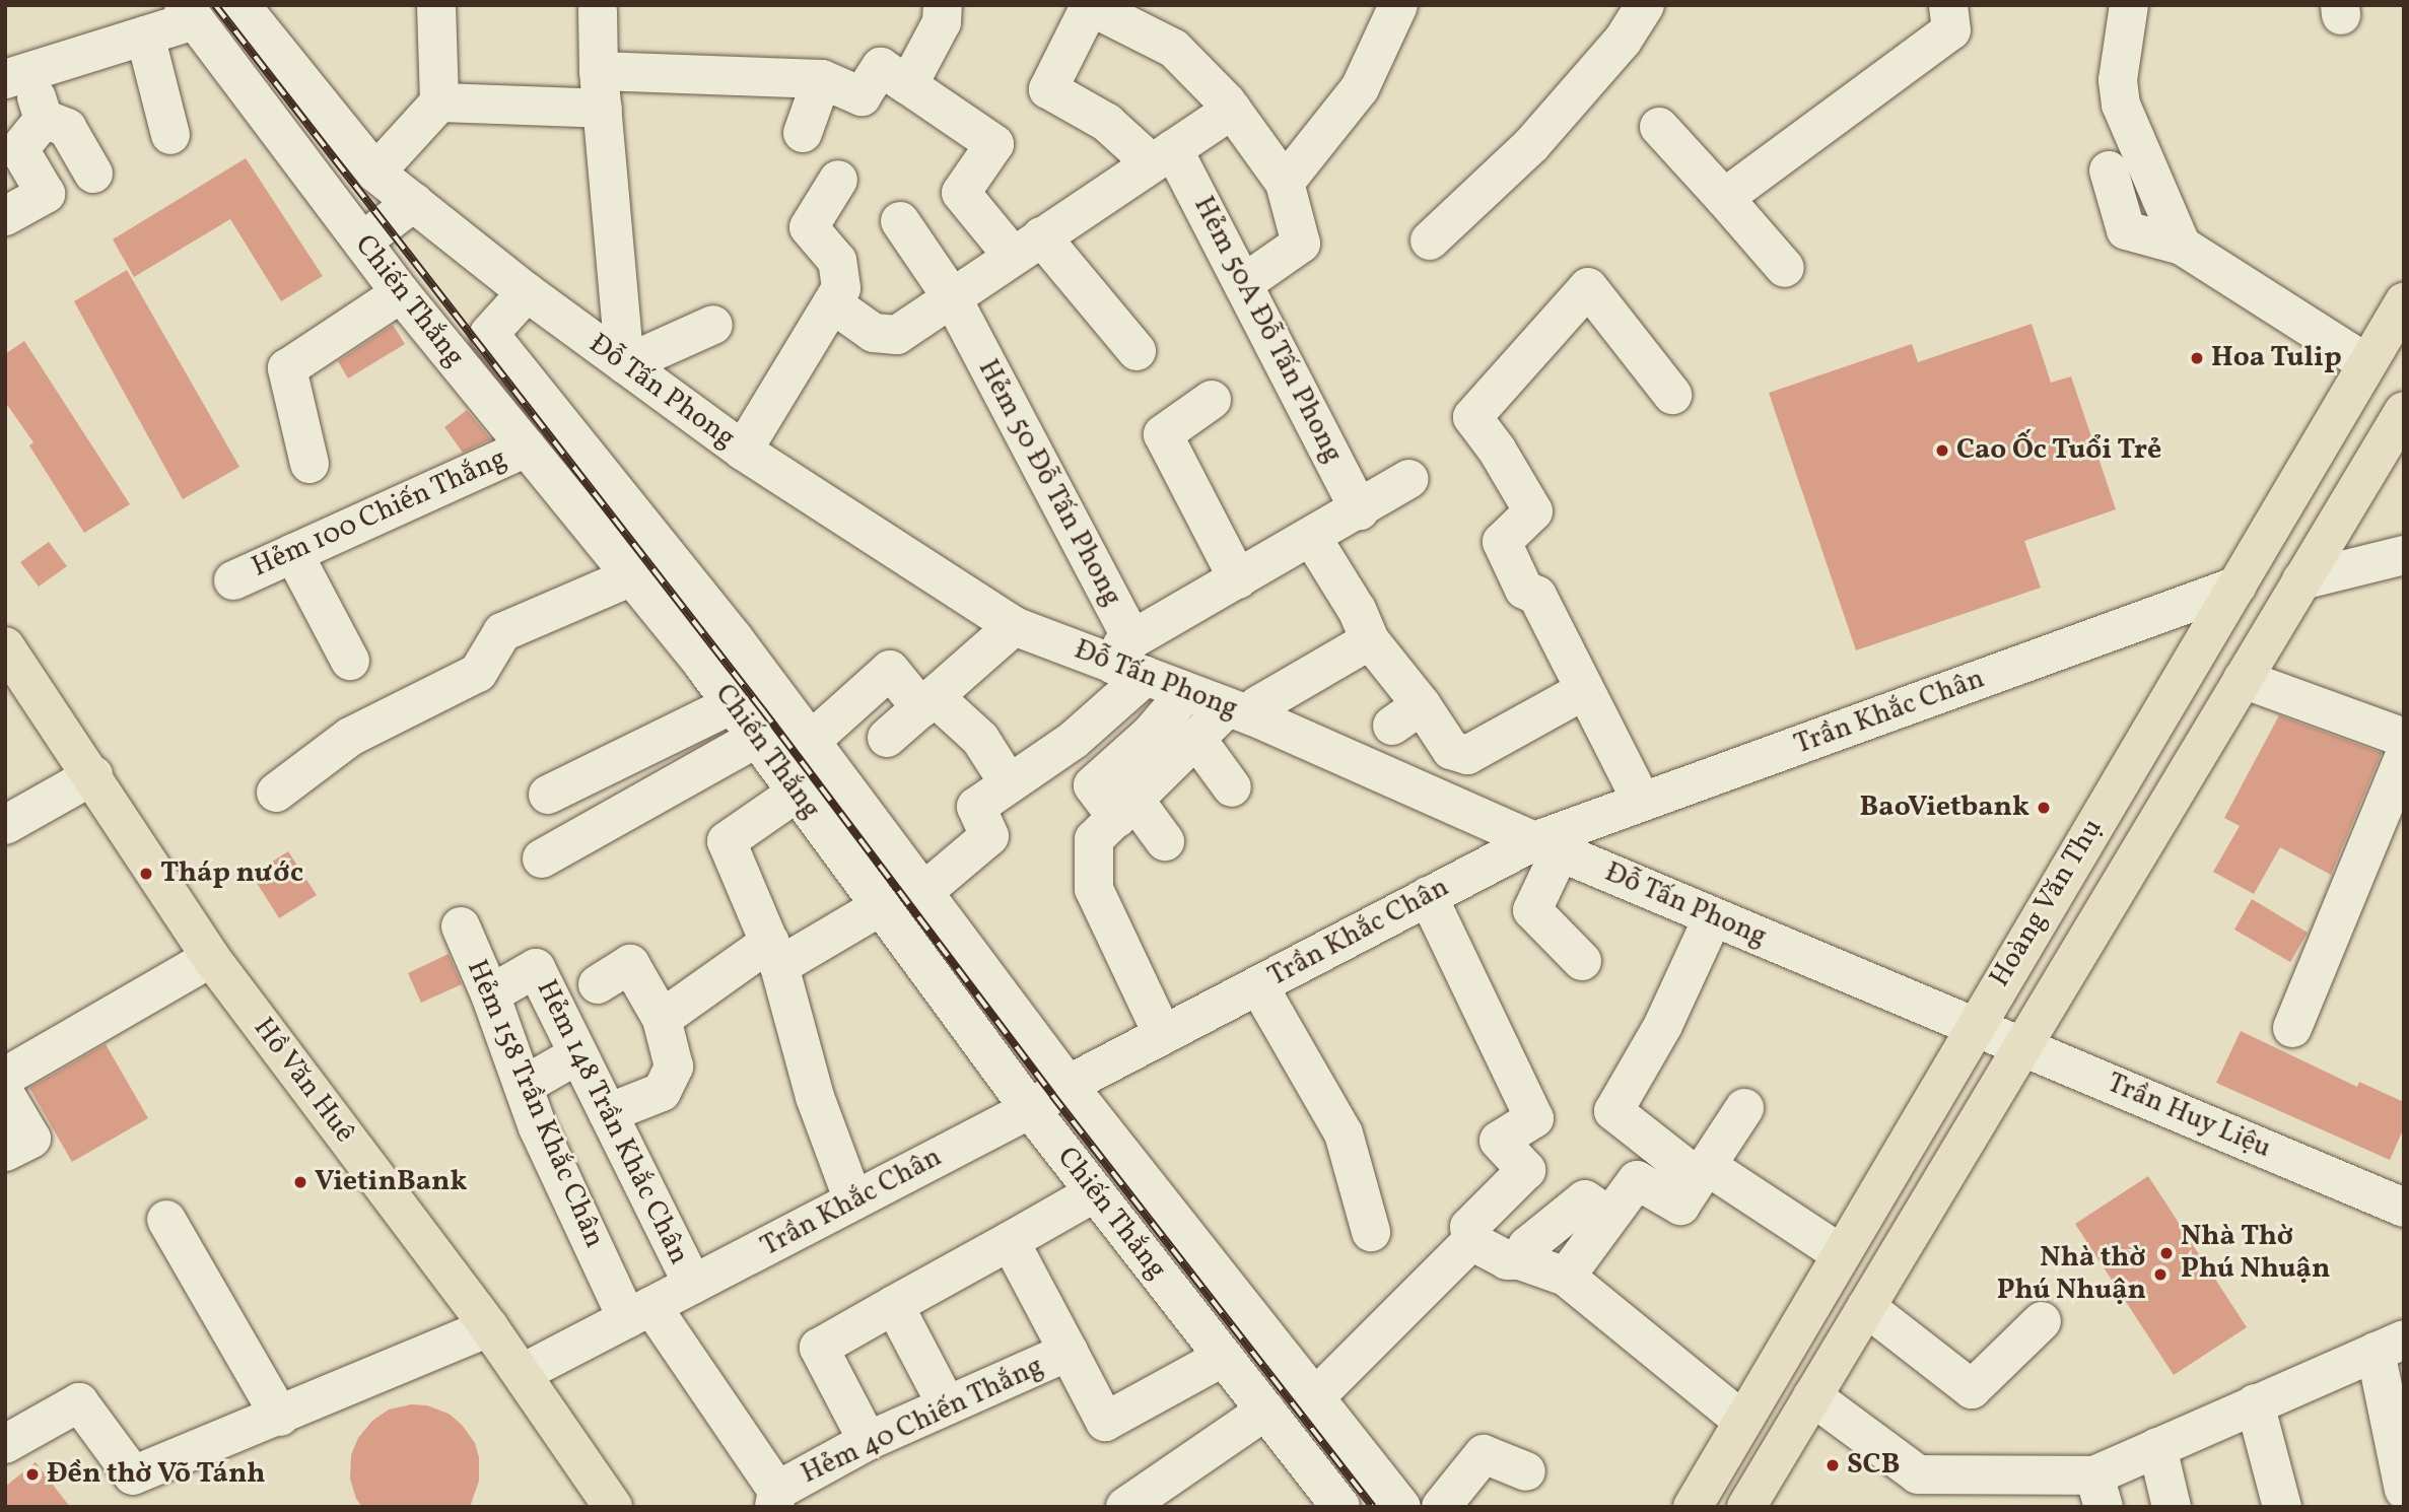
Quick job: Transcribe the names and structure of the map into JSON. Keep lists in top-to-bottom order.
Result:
{
  "streets": {
    "main road": ["Hoàng Văn Thụ", "Hồ Văn Huê"],
    "street": [
      "Chiến Thắng",
      "Hẻm 50A Đỗ Tấn Phong",
      "Đỗ Tấn Phong",
      "Hẻm 50 Đỗ Tấn Phong",
      "Hẻm 100 Chiến Thắng",
      "Trần Khắc Chân",
      "Hẻm 158 Trần Khắc Chân",
      "Trần Huy Liệu",
      "Hẻm 148 Trần Khắc Chân",
      "Hẻm 40 Chiến Thắng"
    ]
  },
  "crossings": [
    ["Chiến Thắng", "Đỗ Tấn Phong"],
    ["Chiến Thắng", "Hẻm 100 Chiến Thắng"],
    ["Chiến Thắng", "Trần Khắc Chân"],
    ["Chiến Thắng", "Hẻm 40 Chiến Thắng"],
    ["Đỗ Tấn Phong", "Hẻm 50 Đỗ Tấn Phong"],
    ["Đỗ Tấn Phong", "Trần Khắc Chân"],
    ["Đỗ Tấn Phong", "Hoàng Văn Thụ"],
    ["Đỗ Tấn Phong", "Trần Huy Liệu"],
    ["Trần Khắc Chân", "Hoàng Văn Thụ"],
    ["Trần Khắc Chân", "Hồ Văn Huê"],
    ["Trần Khắc Chân", "Hẻm 158 Trần Khắc Chân"],
    ["Trần Khắc Chân", "Hẻm 148 Trần Khắc Chân"],
    ["Hoàng Văn Thụ", "Trần Huy Liệu"],
    ["Hẻm 158 Trần Khắc Chân", "Hẻm 148 Trần Khắc Chân"],
    ["Hẻm 158 Trần Khắc Chân", "Hẻm 40 Chiến Thắng"]
  ],
  "places": [
    "Hoa Tulip",
    "Cao Ốc Tuổi Trẻ",
    "BaoVietbank",
    "Tháp nước",
    "VietinBank",
    "Nhà Thờ Phú Nhuận",
    "Nhà thờ Phú Nhuận",
    "SCB",
    "Đền thờ Võ Tánh"
  ]
}
